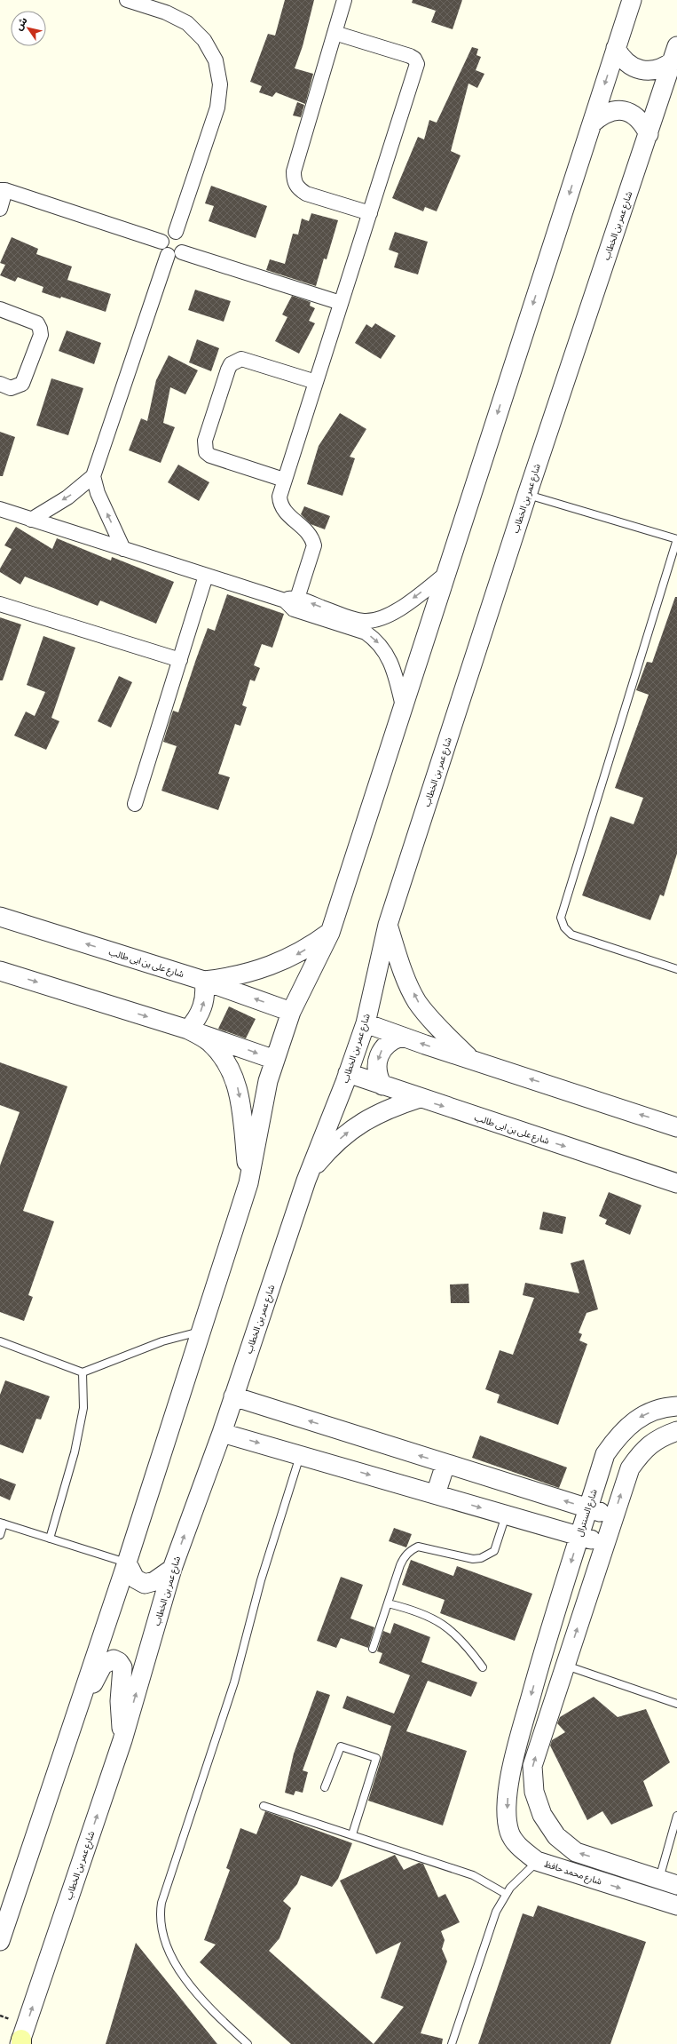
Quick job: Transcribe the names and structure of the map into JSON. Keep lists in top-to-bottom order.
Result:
{
  "streets": {
    "street": [
      "شارع عمر بن الخطاب",
      "شارع على بن ابى طالب",
      "شارع السنترال",
      "شارع محمد حافظ"
    ]
  },
  "crossings": [
    ["شارع عمر بن الخطاب", "شارع على بن ابى طالب"],
    ["شارع السنترال", "شارع محمد حافظ"]
  ],
  "north": "top left"
}
